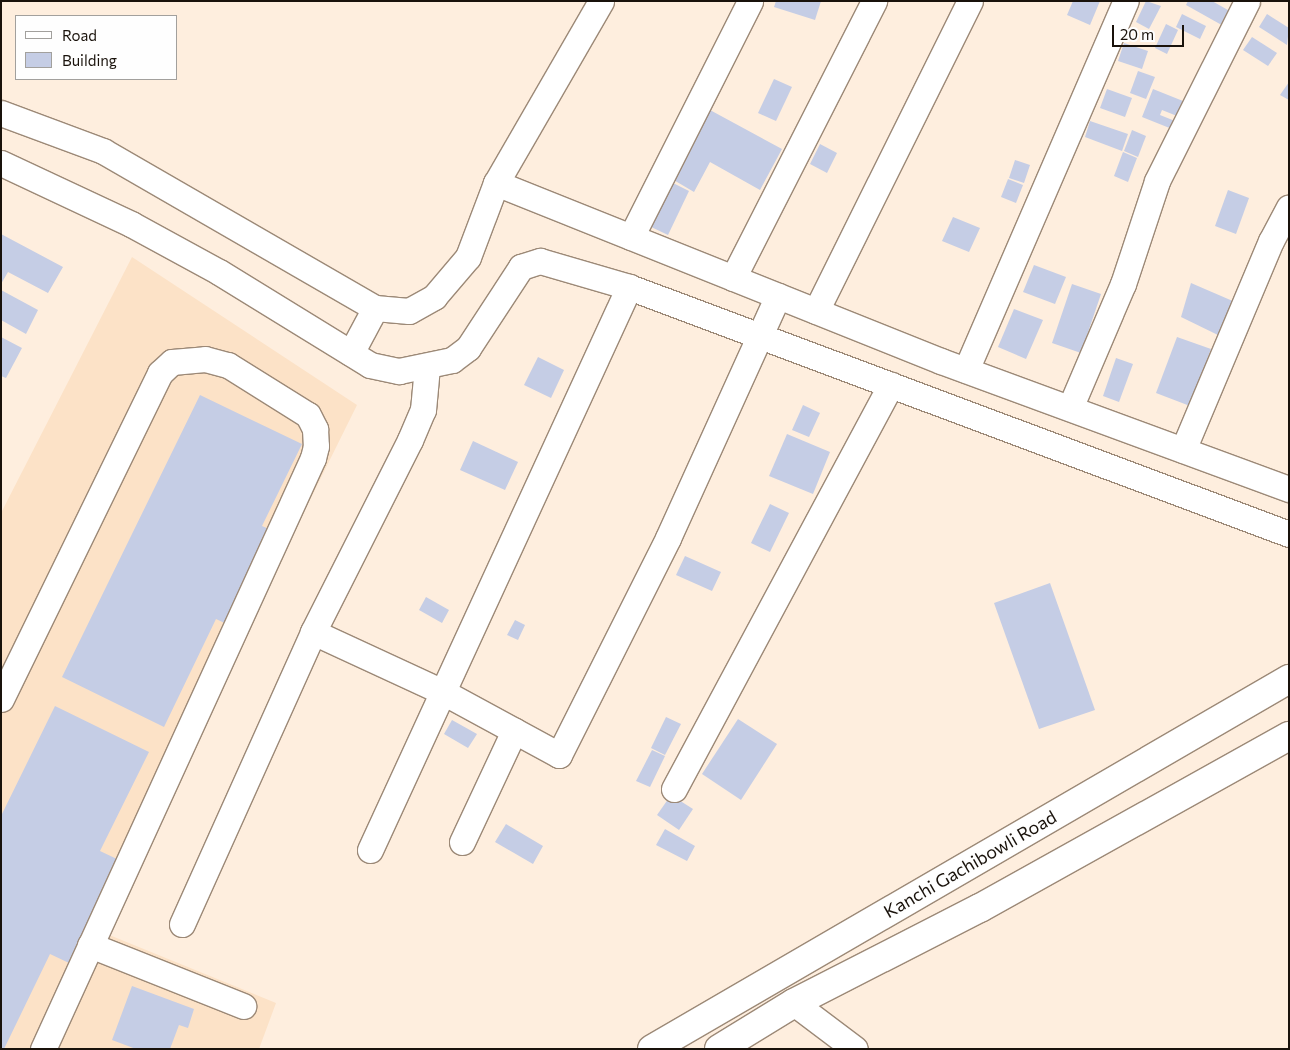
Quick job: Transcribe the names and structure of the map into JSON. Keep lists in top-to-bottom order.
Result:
{
  "streets": {
    "main road": ["Kanchi Gachibowli Road"]
  },
  "legend": ["Road", "Building"],
  "scale_bar": "20 m"
}
